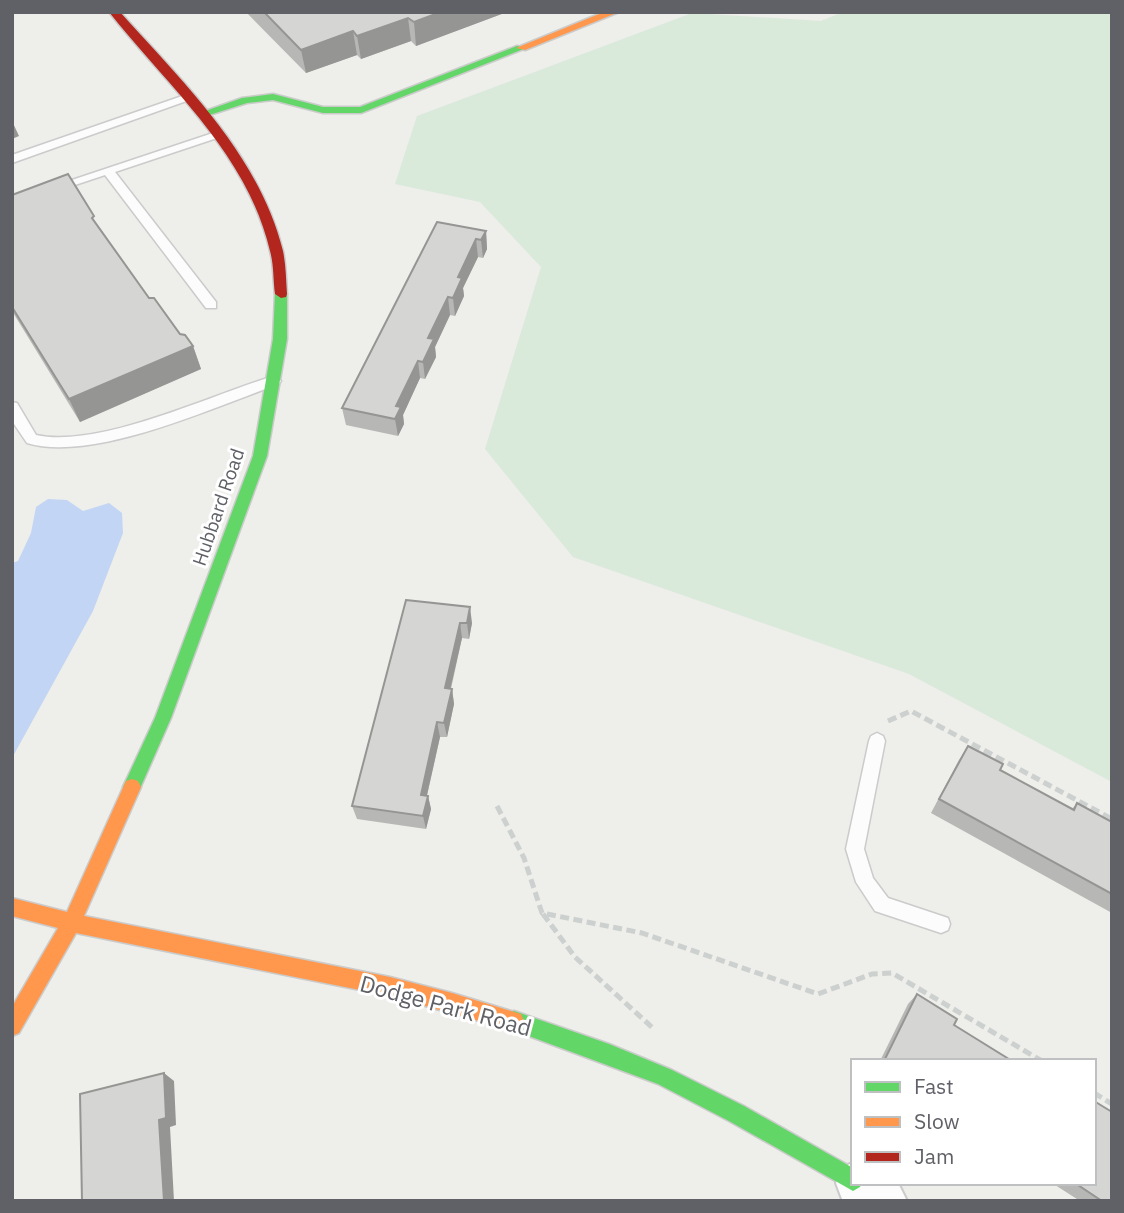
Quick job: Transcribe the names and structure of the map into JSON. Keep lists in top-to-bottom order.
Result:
{
  "streets": {
    "street": ["Hubbard Road", "Dodge Park Road"]
  },
  "crossings": [
    ["Hubbard Road", "Dodge Park Road"]
  ],
  "legend": ["Fast", "Slow", "Jam"]
}
